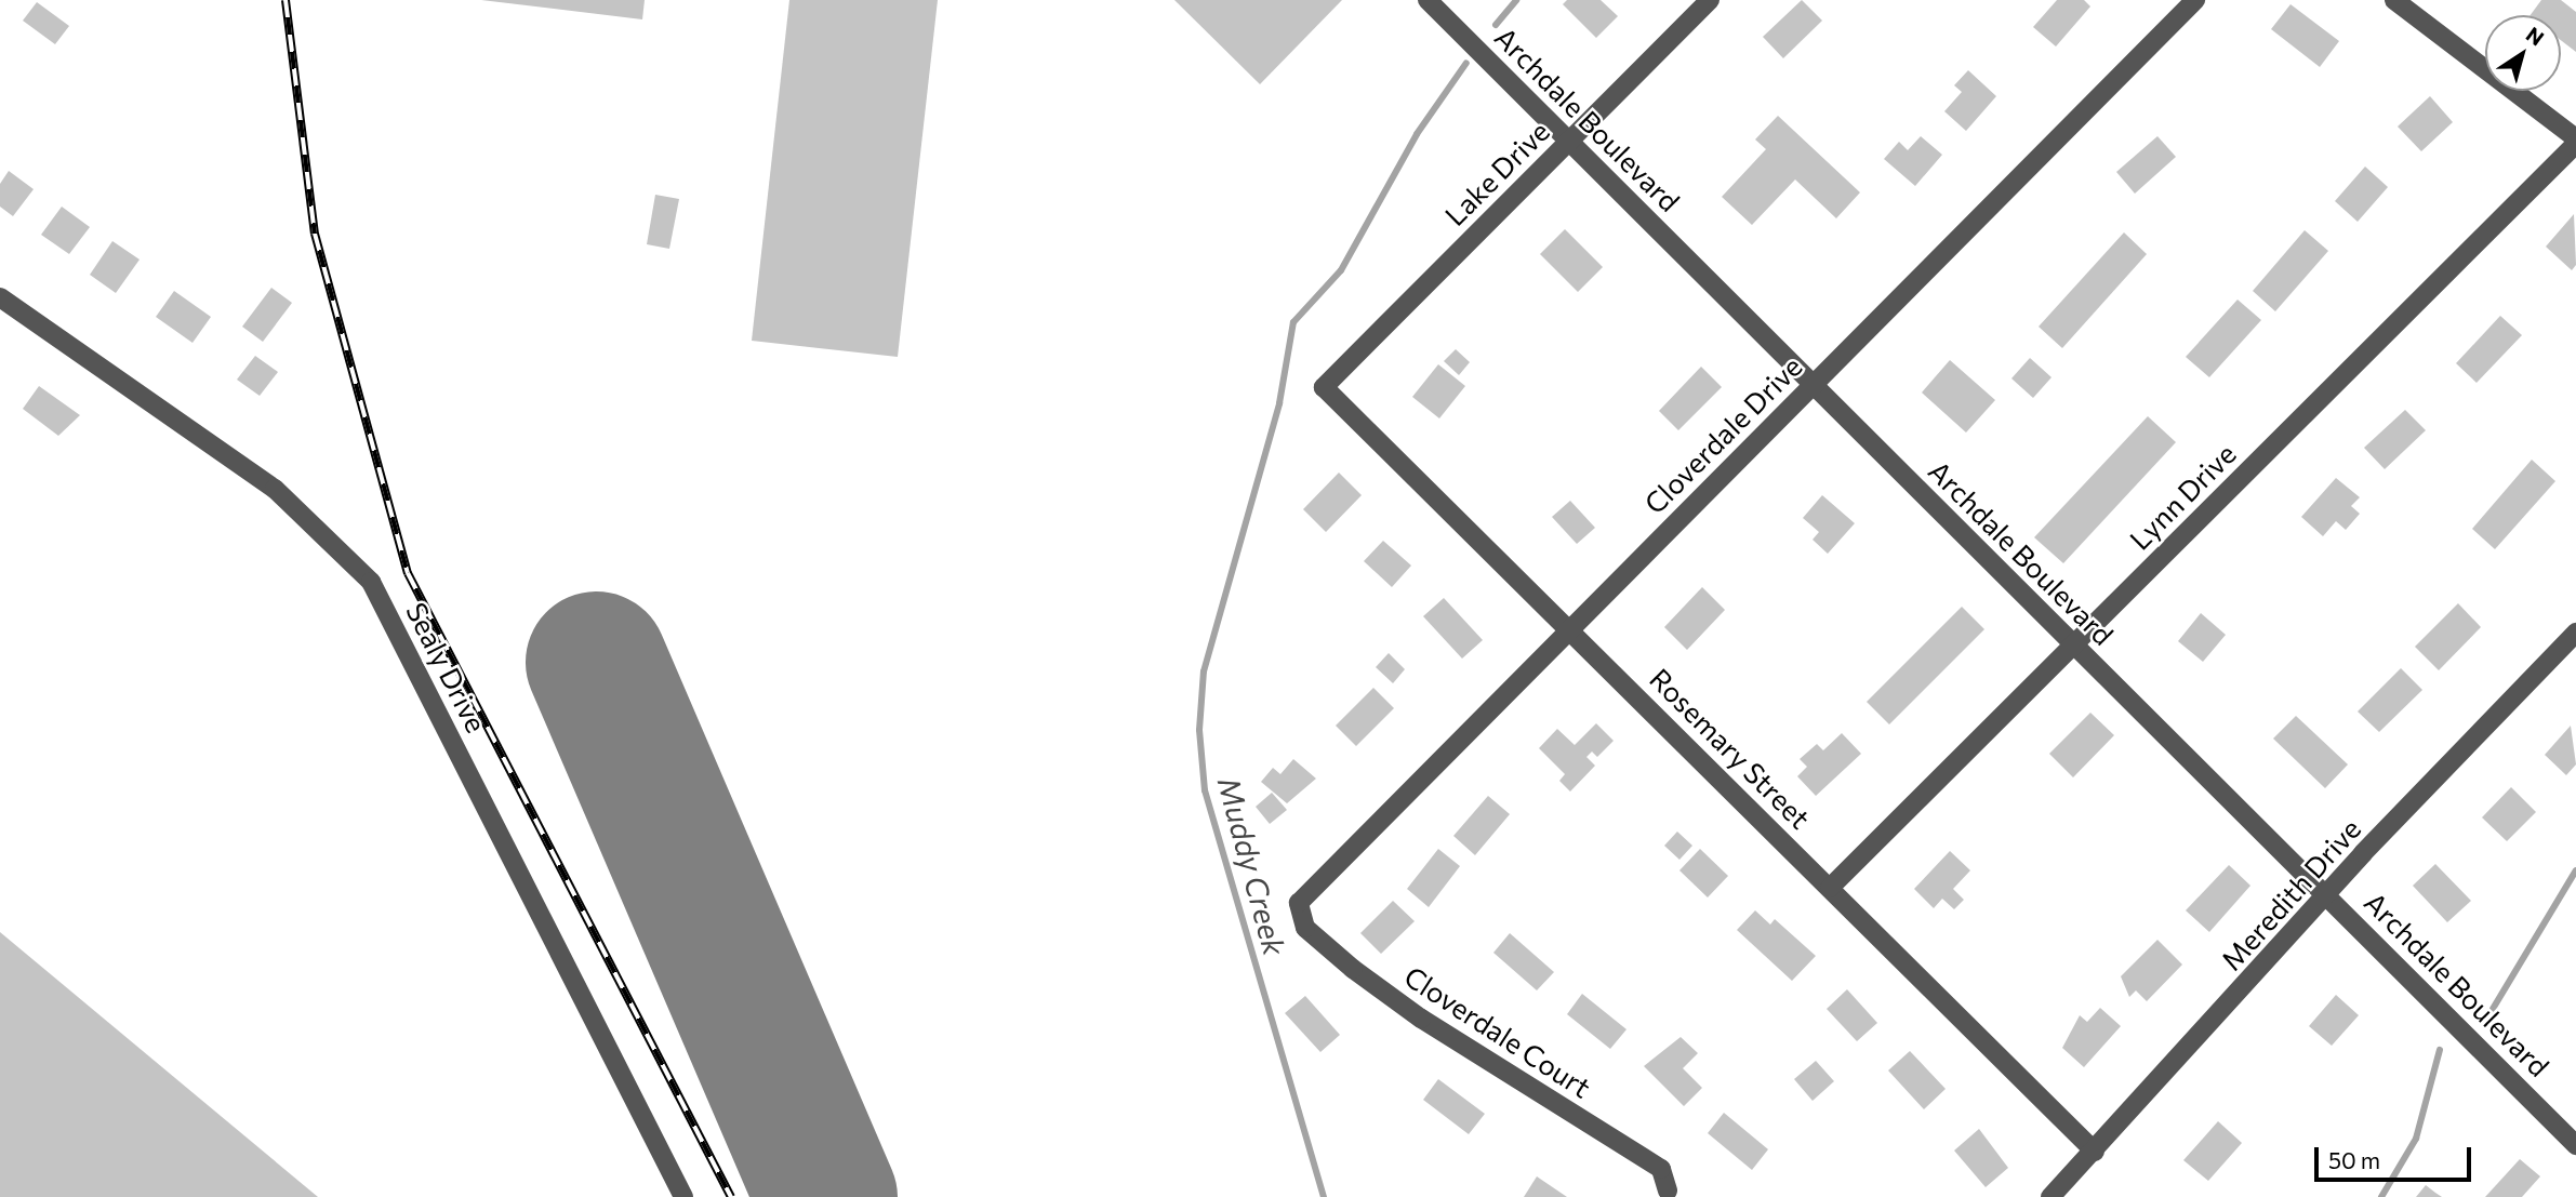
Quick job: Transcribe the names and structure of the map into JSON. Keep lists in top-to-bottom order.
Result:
{
  "streets": {
    "street": [
      "Archdale Boulevard",
      "Lake Drive",
      "Cloverdale Drive",
      "Lynn Drive",
      "Sealy Drive",
      "Rosemary Street",
      "Meredith Drive",
      "Cloverdale Court"
    ]
  },
  "crossings": [
    ["Archdale Boulevard", "Lake Drive"],
    ["Archdale Boulevard", "Cloverdale Drive"],
    ["Archdale Boulevard", "Lynn Drive"],
    ["Archdale Boulevard", "Meredith Drive"],
    ["Lake Drive", "Rosemary Street"],
    ["Cloverdale Drive", "Rosemary Street"],
    ["Cloverdale Drive", "Cloverdale Court"],
    ["Lynn Drive", "Rosemary Street"],
    ["Rosemary Street", "Meredith Drive"]
  ],
  "water": ["Muddy Creek"],
  "scale_bar": "50 m",
  "north": "top right"
}
